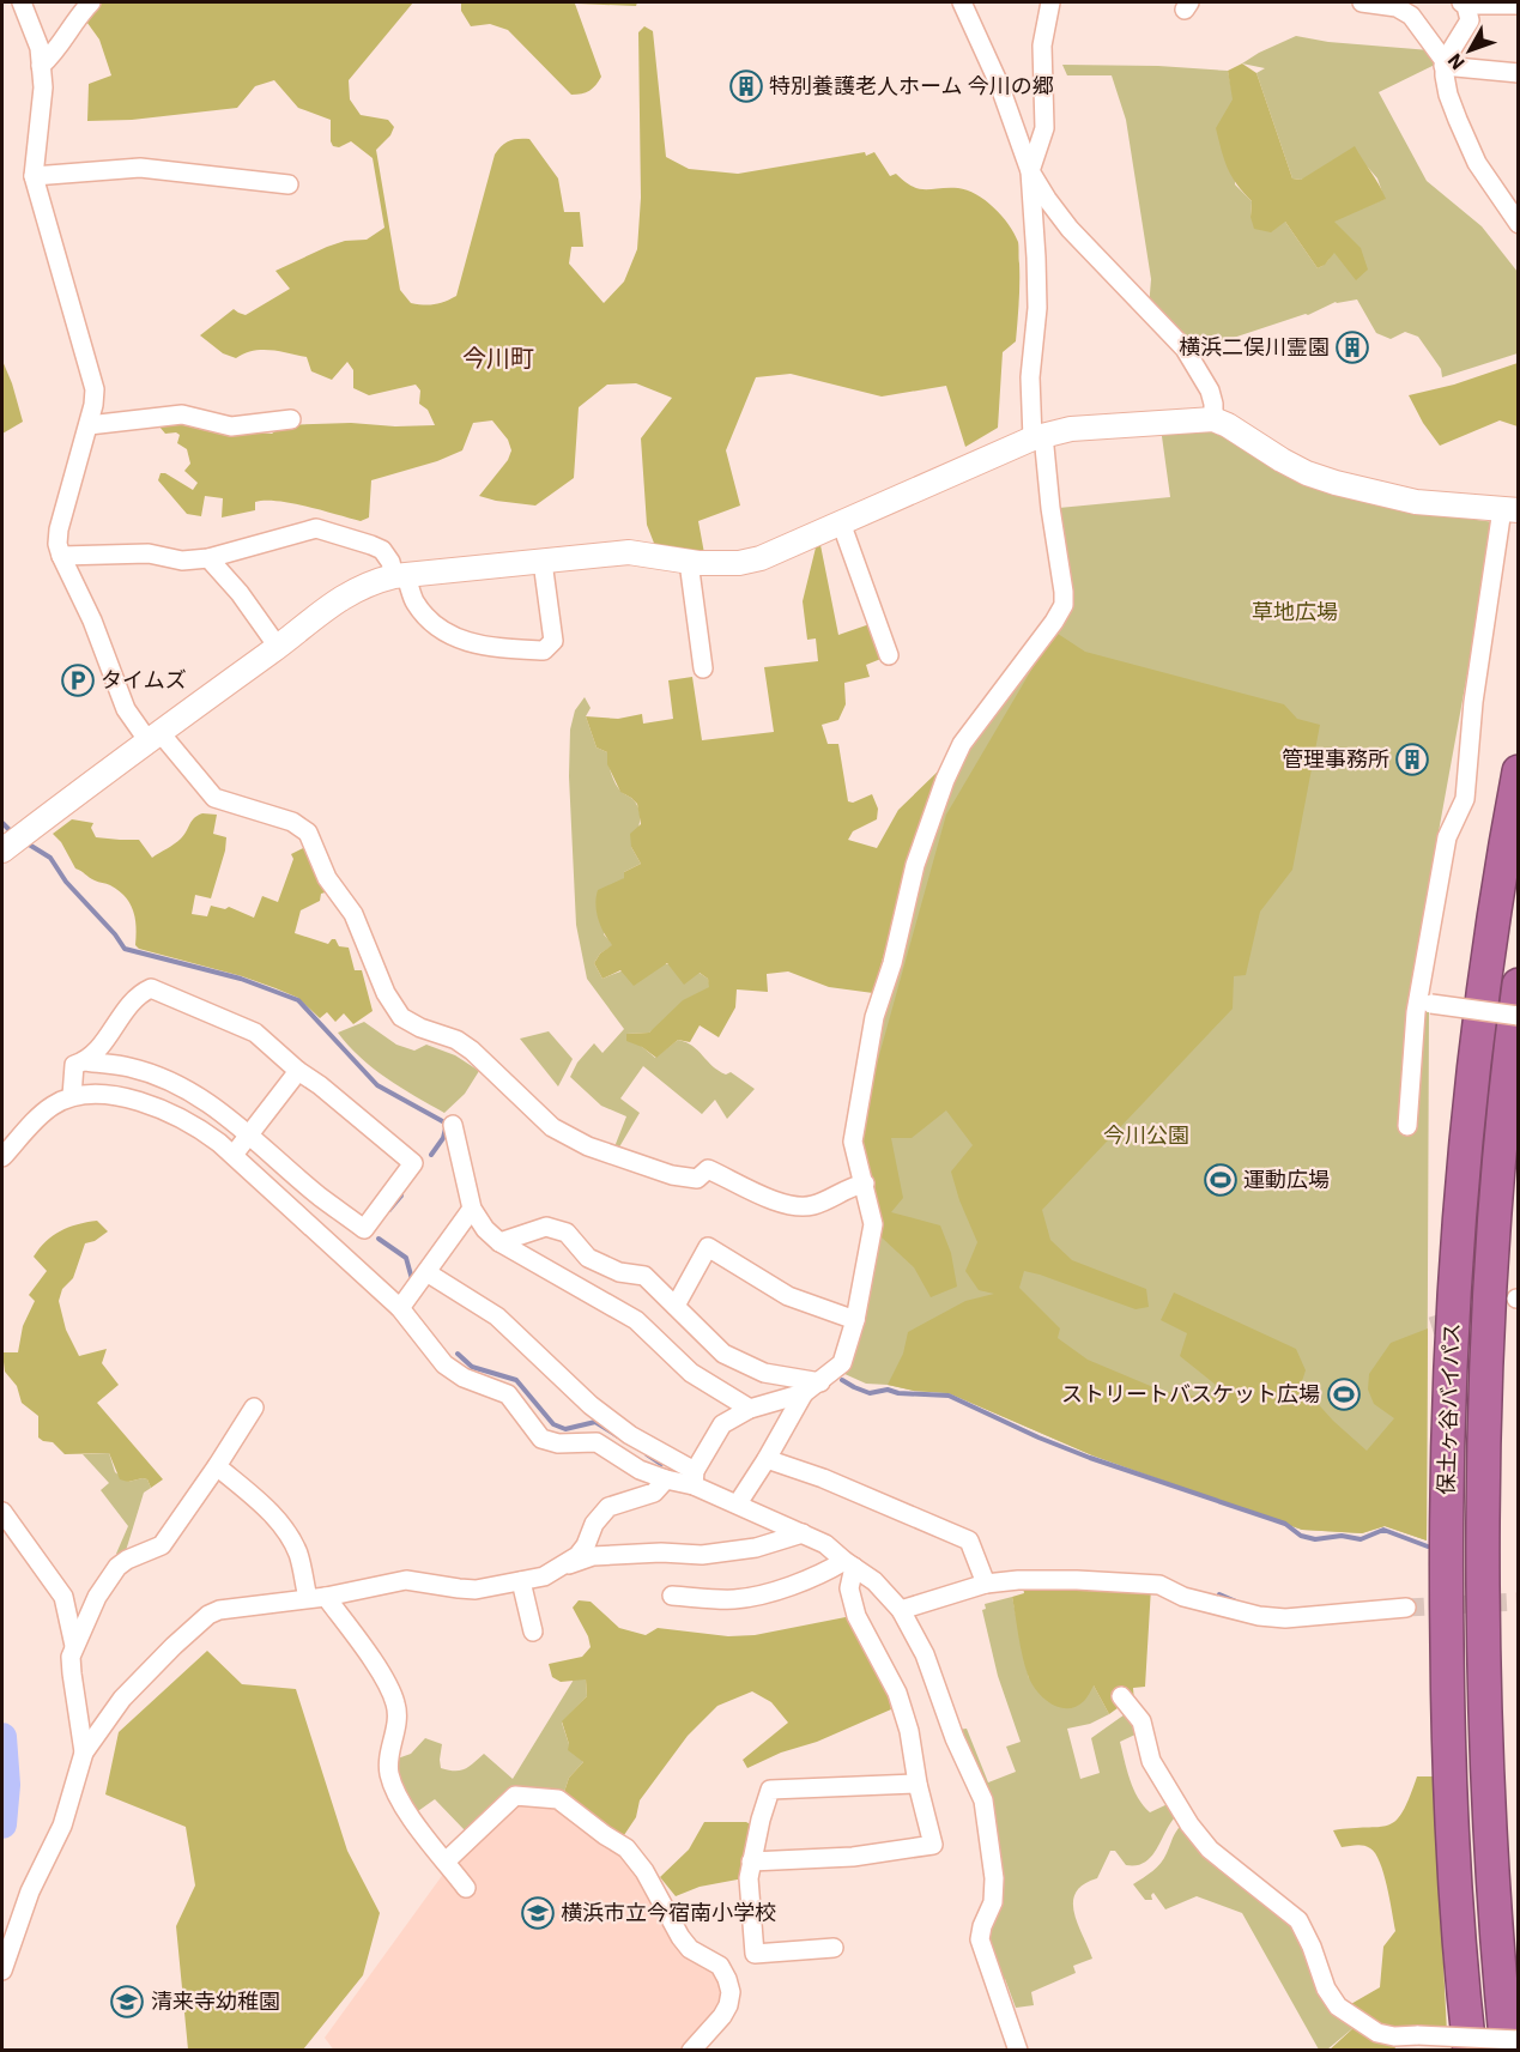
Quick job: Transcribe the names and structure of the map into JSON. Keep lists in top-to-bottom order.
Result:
{
  "streets": {
    "highway": ["保土ヶ谷バイパス"]
  },
  "districts": ["今川町"],
  "parks": ["草地広場", "今川公園"],
  "places": {
    "building": ["特別養護老人ホーム 今川の郷", "横浜二俣川霊園", "管理事務所"],
    "parking": ["タイムズ"],
    "sports": ["運動広場", "ストリートバスケット広場"],
    "school or university": ["横浜市立今宿南小学校", "清来寺幼稚園"]
  },
  "north": "bottom left"
}
